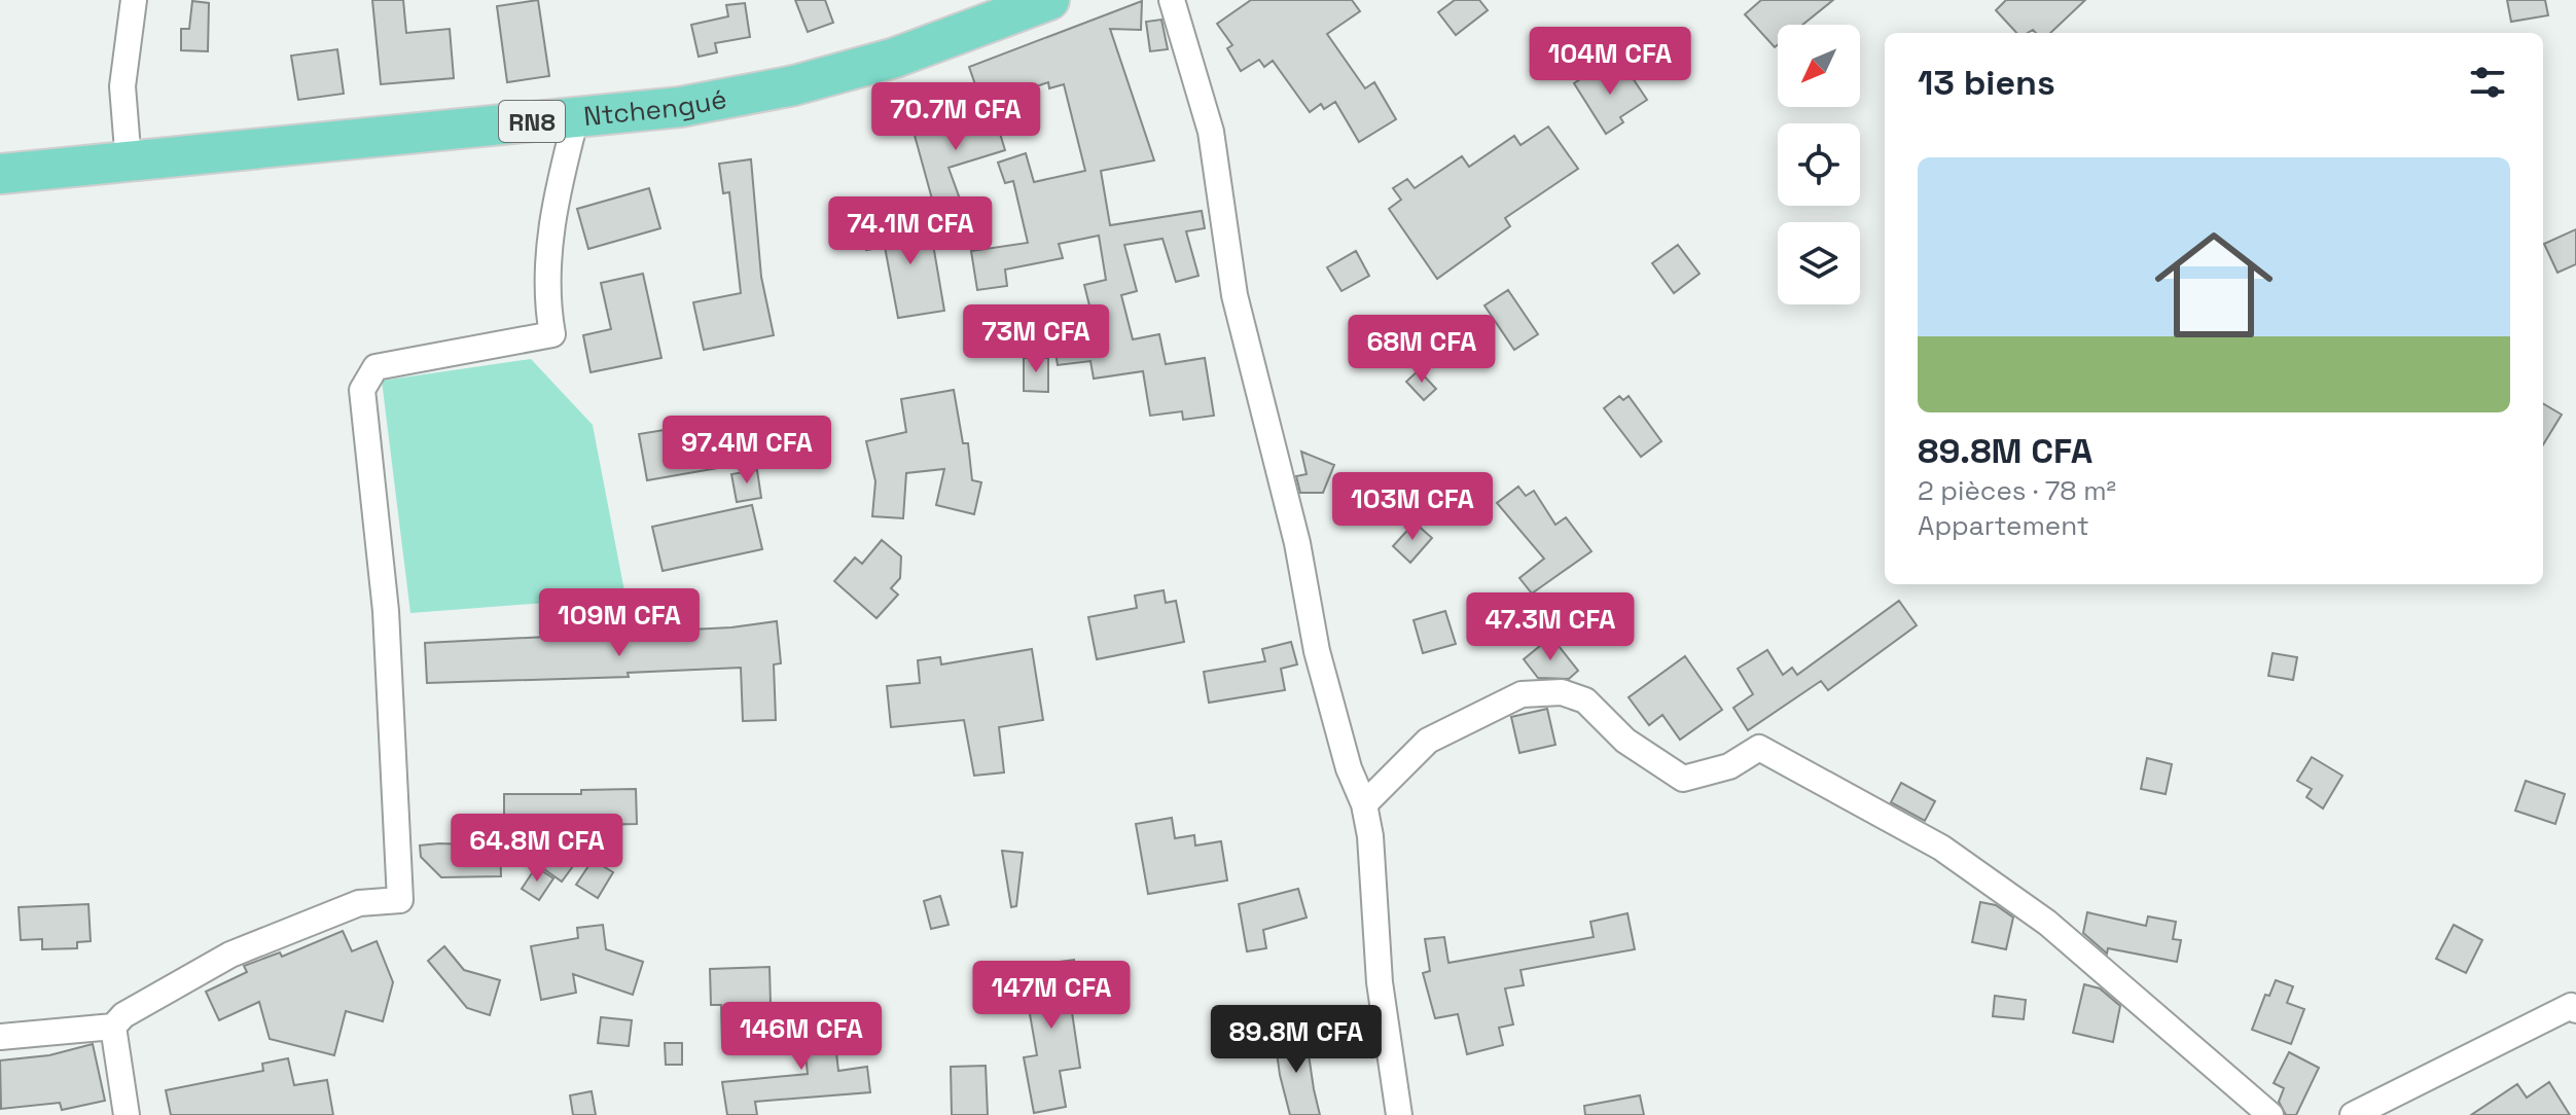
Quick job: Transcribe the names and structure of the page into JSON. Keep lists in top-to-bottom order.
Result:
{
  "streets": {
    "main road": ["Ntchengué", "RN8"]
  },
  "north": "bottom left",
  "page": {
    "price": [
      "104M CFA",
      "70.7M CFA",
      "74.1M CFA",
      "73M CFA",
      "68M CFA",
      "97.4M CFA",
      "103M CFA",
      "109M CFA",
      "47.3M CFA",
      "64.8M CFA",
      "147M CFA",
      "146M CFA",
      "89.8M CFA"
    ],
    "heading": "13 biens",
    "list": [
      {
        "name": "89.8M CFA",
        "note": "2 pièces · 78 m² · Appartement"
      }
    ]
  }
}
